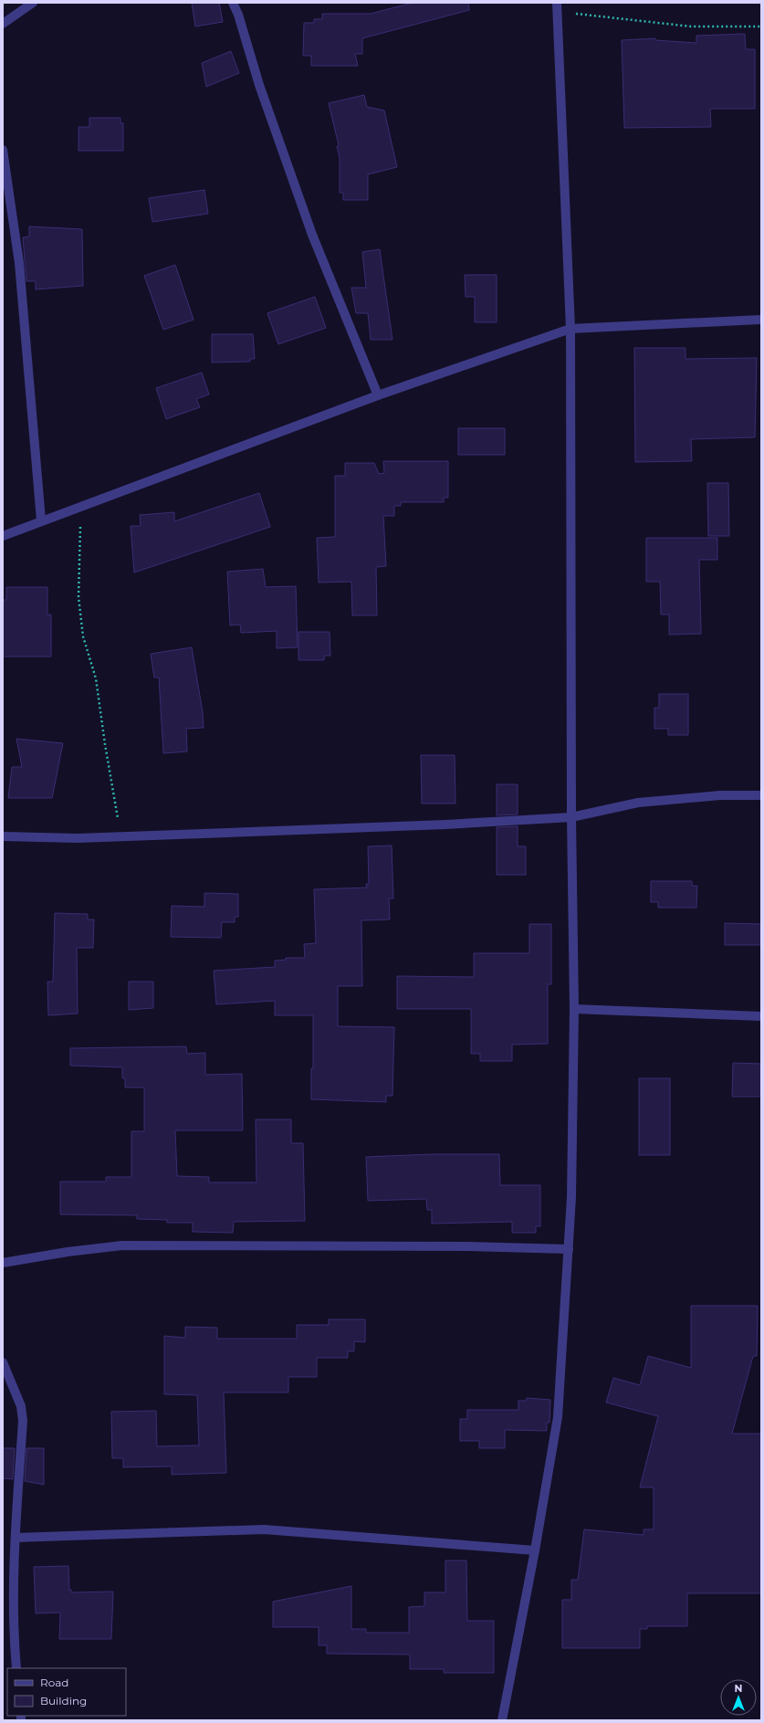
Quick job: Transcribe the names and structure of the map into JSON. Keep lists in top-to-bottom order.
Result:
{
  "legend": ["Road", "Building"],
  "north": "top"
}
